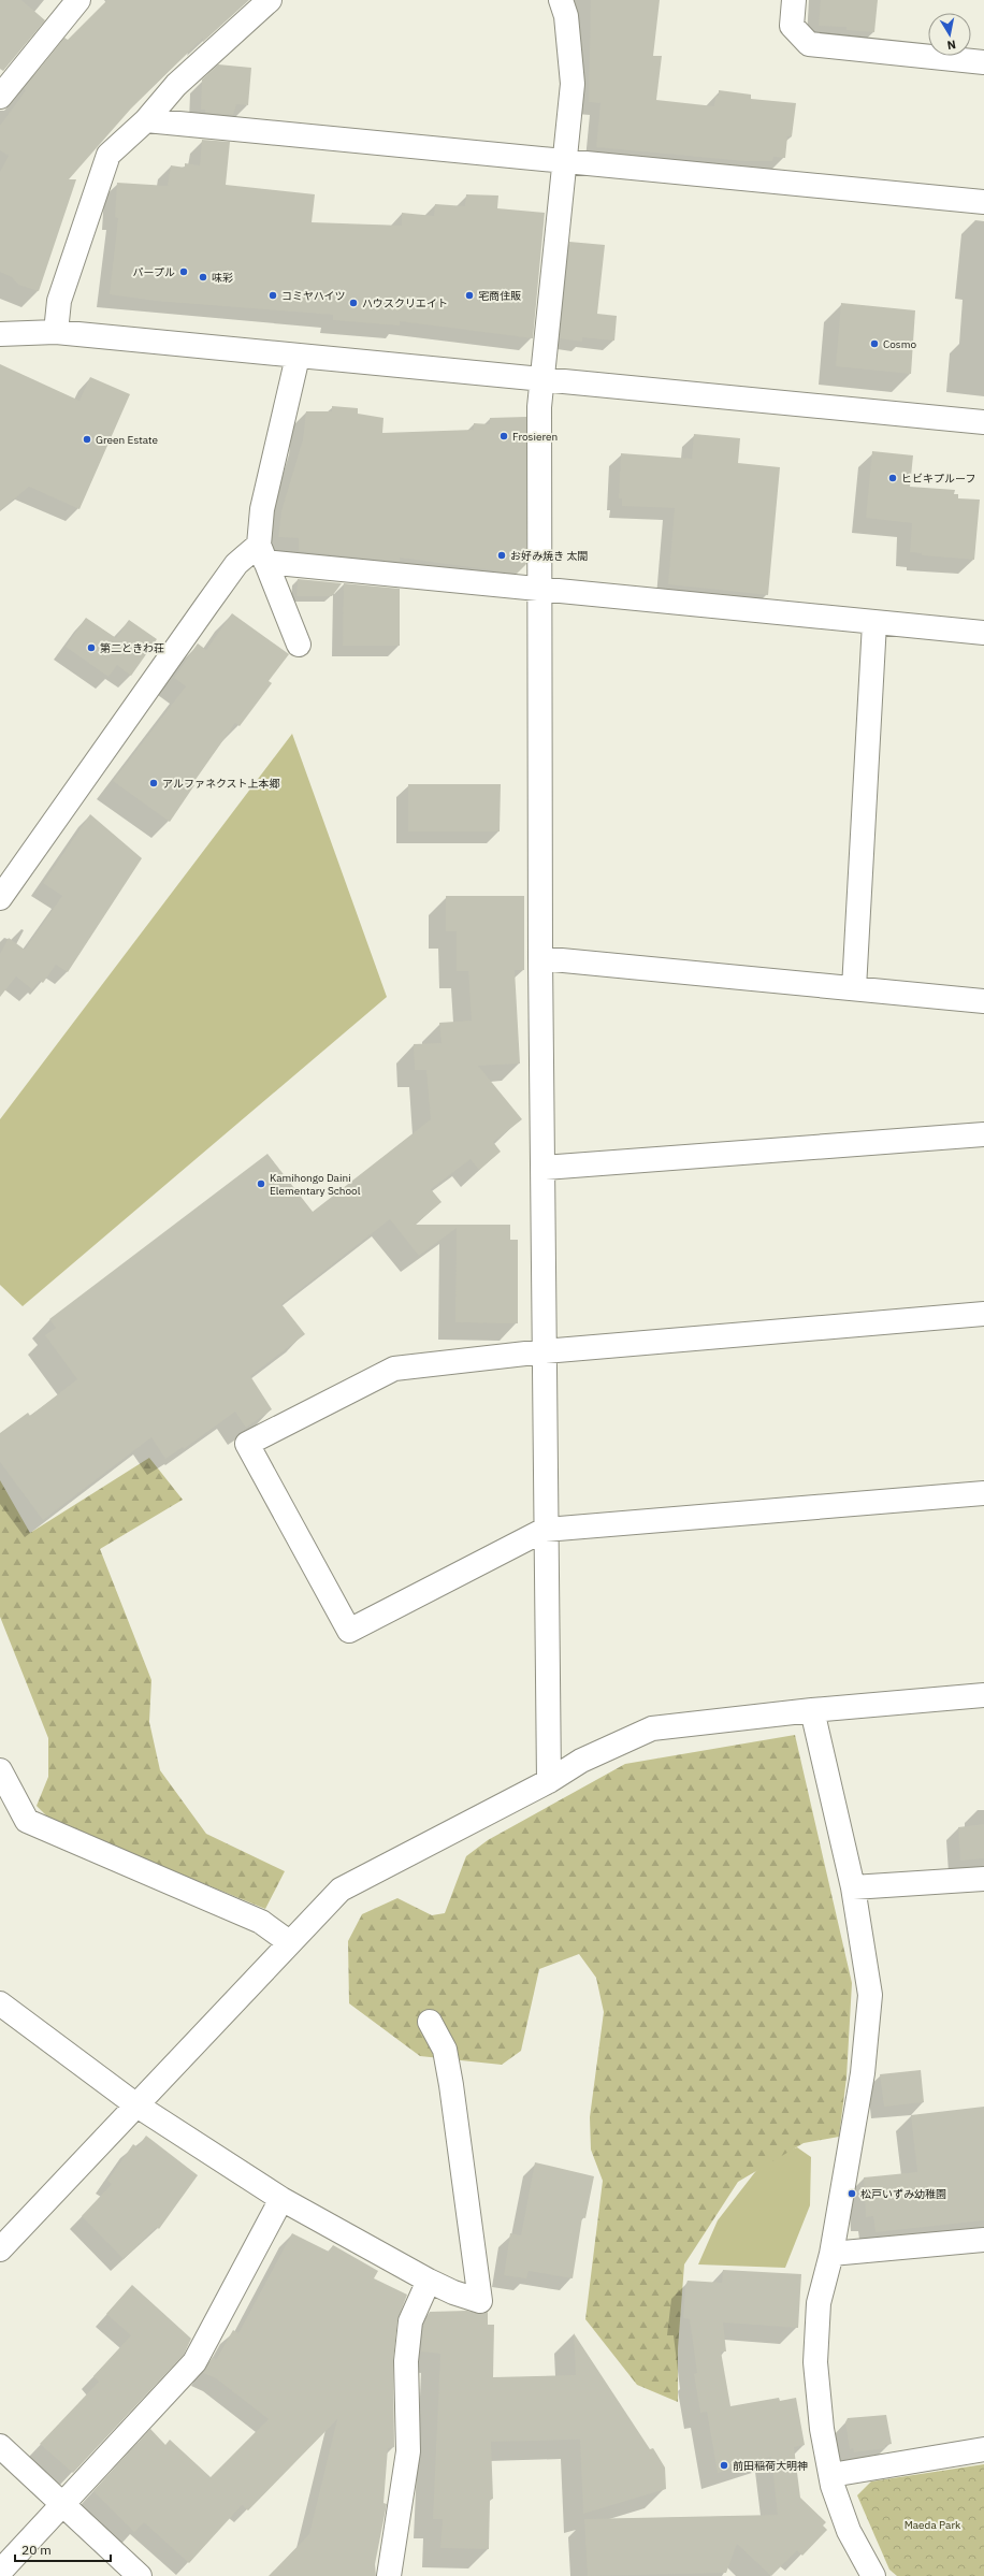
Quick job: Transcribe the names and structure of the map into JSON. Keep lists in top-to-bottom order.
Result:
{
  "parks": ["Maeda Park"],
  "places": [
    "パープル",
    "味彩",
    "コミヤハイツ",
    "宅商住販",
    "ハウスクリエイト",
    "Cosmo",
    "Frosieren",
    "Green Estate",
    "ヒビキプルーフ",
    "お好み焼き 太閤",
    "第二ときわ荘",
    "アルファネクスト上本郷",
    "Kamihongo Daini Elementary School",
    "松戸いずみ幼稚園",
    "前田稲荷大明神"
  ],
  "scale_bar": "20 m",
  "north": "bottom"
}
